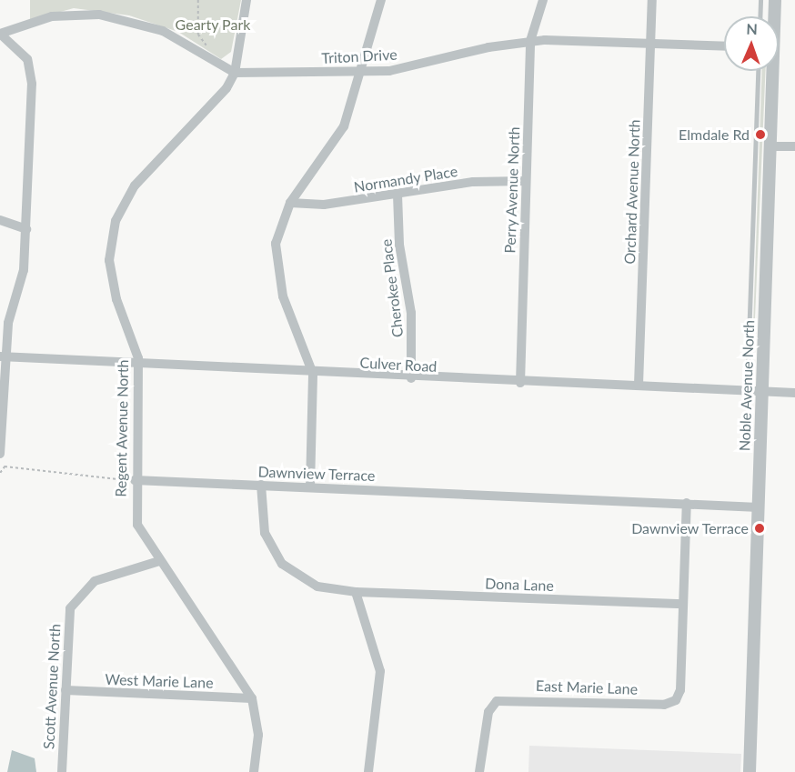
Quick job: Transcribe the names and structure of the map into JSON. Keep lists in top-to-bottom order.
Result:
{
  "streets": {
    "street": [
      "Triton Drive",
      "Normandy Place",
      "Perry Avenue North",
      "Orchard Avenue North",
      "Cherokee Place",
      "Culver Road",
      "Noble Avenue North",
      "Regent Avenue North",
      "Dawnview Terrace",
      "Dona Lane",
      "West Marie Lane",
      "Scott Avenue North",
      "East Marie Lane"
    ]
  },
  "crossings": [
    ["Triton Drive", "Perry Avenue North"],
    ["Triton Drive", "Orchard Avenue North"],
    ["Triton Drive", "Regent Avenue North"],
    ["Normandy Place", "Perry Avenue North"],
    ["Normandy Place", "Cherokee Place"],
    ["Perry Avenue North", "Culver Road"],
    ["Orchard Avenue North", "Culver Road"],
    ["Cherokee Place", "Culver Road"],
    ["Culver Road", "Noble Avenue North"],
    ["Culver Road", "Regent Avenue North"],
    ["Noble Avenue North", "Dawnview Terrace"],
    ["Regent Avenue North", "Dawnview Terrace"],
    ["Regent Avenue North", "West Marie Lane"],
    ["Regent Avenue North", "Scott Avenue North"],
    ["Dawnview Terrace", "Dona Lane"],
    ["Dona Lane", "East Marie Lane"],
    ["West Marie Lane", "Scott Avenue North"]
  ],
  "parks": ["Gearty Park"],
  "places": ["Elmdale Rd", "Dawnview Terrace"],
  "north": "top"
}
